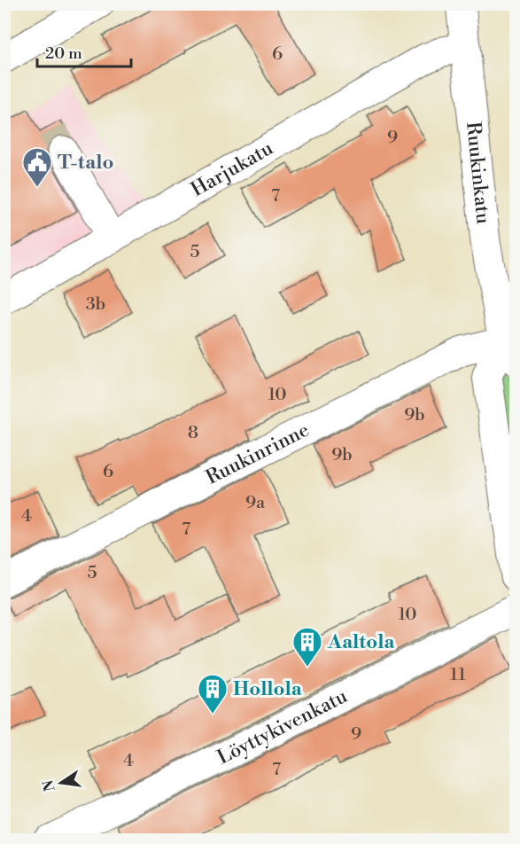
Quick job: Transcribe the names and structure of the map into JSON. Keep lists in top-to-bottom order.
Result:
{
  "streets": {
    "street": [
      "Harjukatu",
      "Ruukinkatu",
      "Ruukinrinne",
      "Löyttykivenkatu"
    ]
  },
  "crossings": [
    ["Harjukatu", "Ruukinkatu"],
    ["Ruukinkatu", "Ruukinrinne"]
  ],
  "places": {
    "public building": ["T-talo"],
    "building": ["Aaltola", "Hollola"]
  },
  "house_numbers": [
    "6",
    "9",
    "7",
    "5",
    "3b",
    "10",
    "9b",
    "8",
    "9b",
    "6",
    "9a",
    "4",
    "7",
    "5",
    "10",
    "11",
    "9",
    "4",
    "7"
  ],
  "scale_bar": "20 m",
  "north": "left"
}
